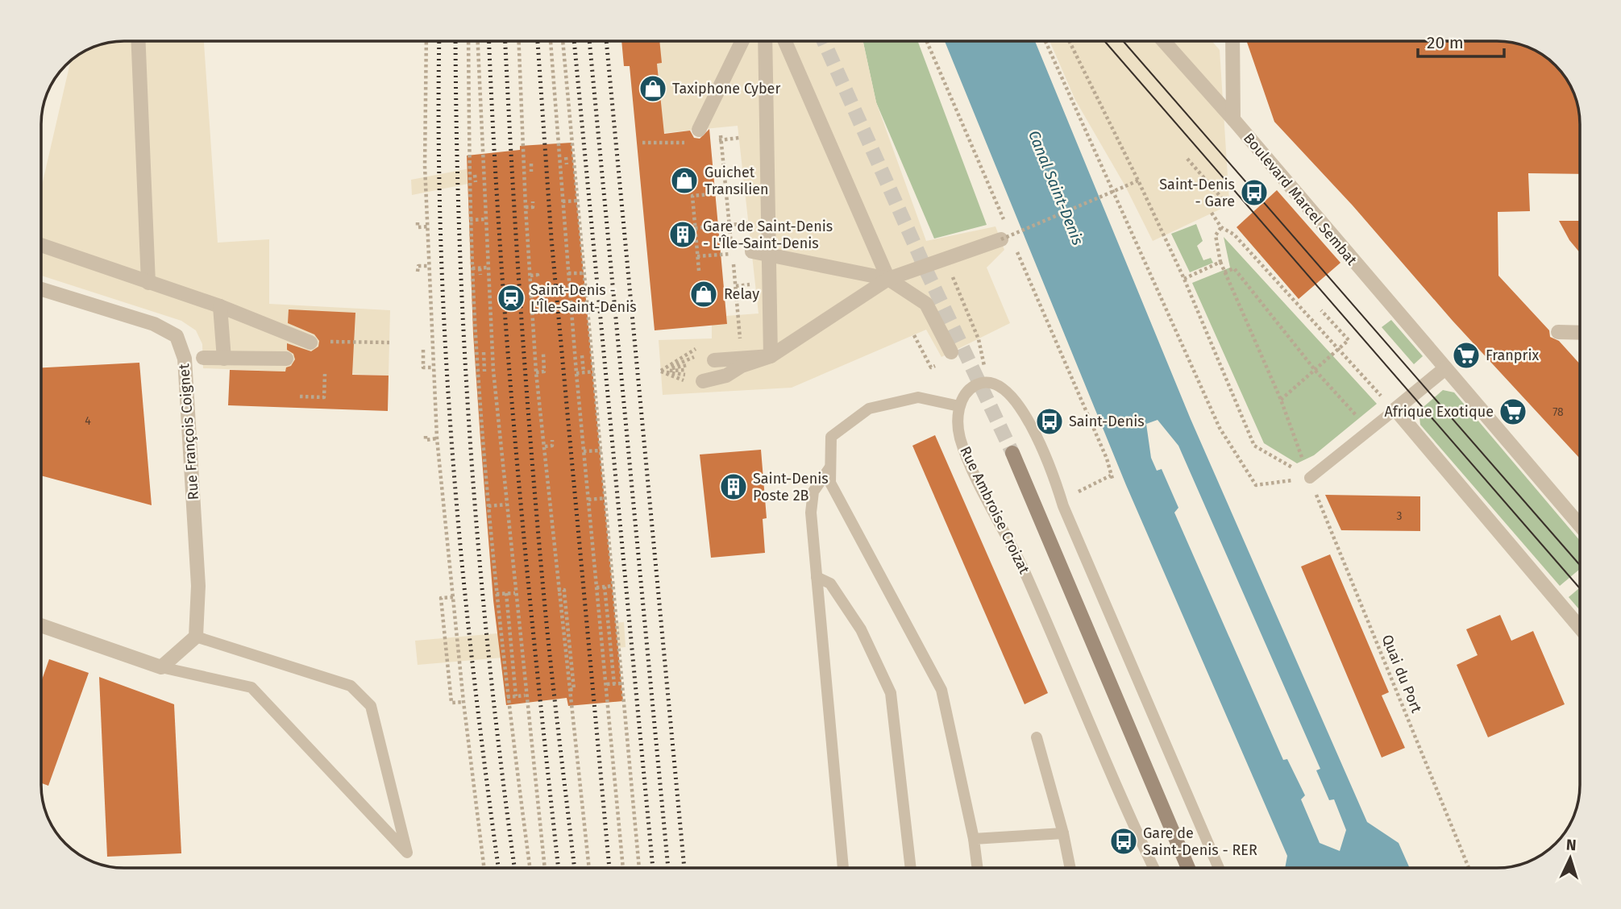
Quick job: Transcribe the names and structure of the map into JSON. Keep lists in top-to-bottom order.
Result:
{
  "streets": {
    "street": ["Boulevard Marcel Sembat", "Rue François Coignet"],
    "lane": ["Rue Ambroise Croizat"],
    "path": ["Quai du Port"]
  },
  "water": ["Canal Saint-Denis"],
  "places": {
    "shop": ["Taxiphone Cyber", "Guichet Transilien", "Relay"],
    "bus stop": ["Saint-Denis - Gare", "Saint-Denis", "Gare de Saint-Denis - RER"],
    "building": ["Gare de Saint-Denis - L'Île-Saint-Denis", "Saint-Denis Poste 2B"],
    "station": ["Saint-Denis - L'Île-Saint-Denis"],
    "supermarket": ["Franprix", "Afrique Exotique"]
  },
  "house_numbers": ["78", "4", "3"],
  "scale_bar": "20 m",
  "north": "top"
}
